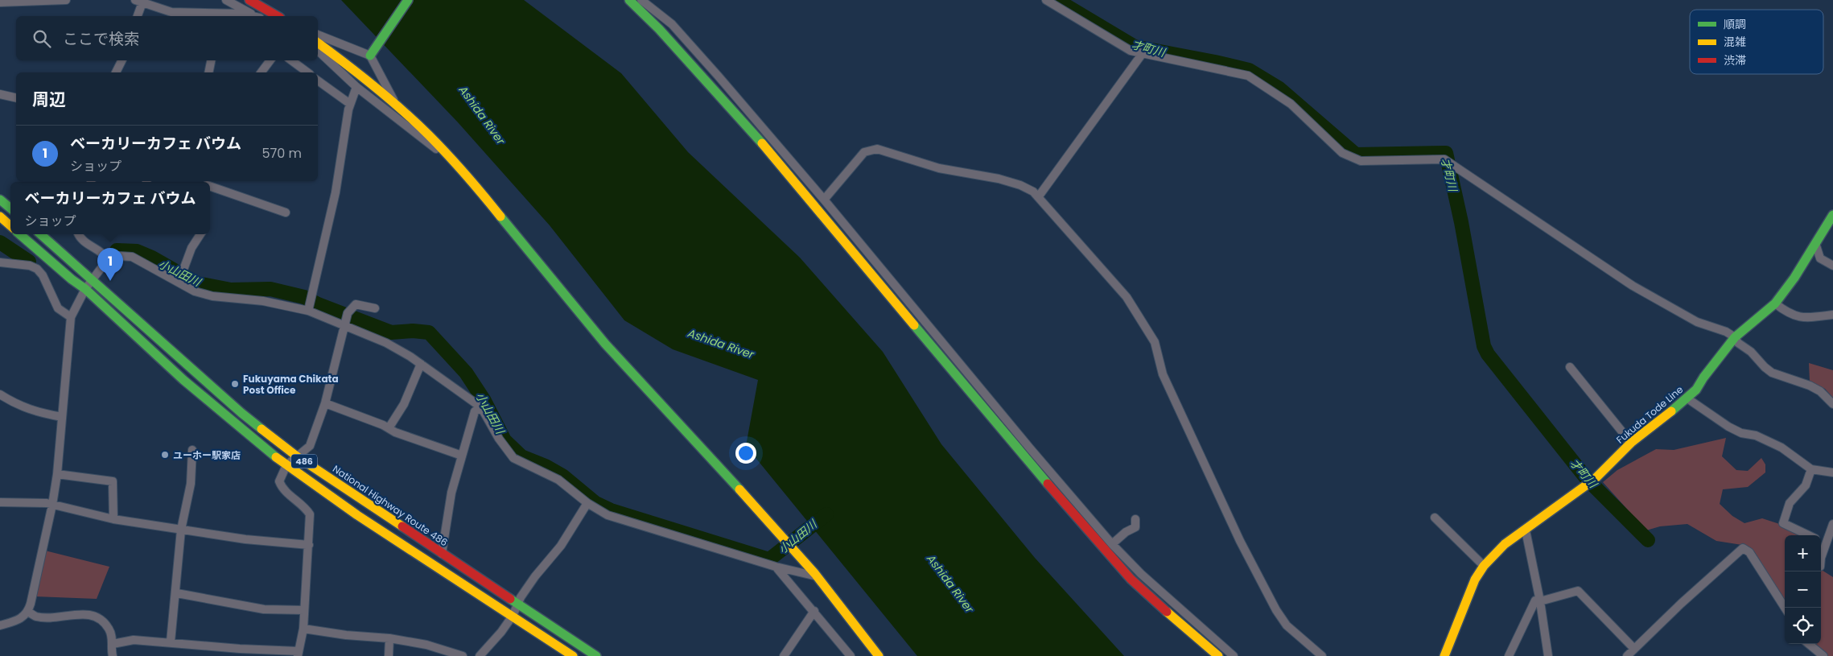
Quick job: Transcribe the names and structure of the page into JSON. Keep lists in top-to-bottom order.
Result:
{
  "streets": {
    "main road": ["Fukuda Tode Line", "486", "National Highway Route 486"]
  },
  "water": ["才町川", "Ashida River", "小山田川"],
  "places": ["Fukuyama Chikata Post Office", "ユーホー駅家店"],
  "legend": ["順調", "混雑", "渋滞"],
  "page": {
    "search": "ここで検索",
    "heading": "周辺",
    "list": [
      {
        "mark": "1",
        "name": "ベーカリーカフェ バウム",
        "note": "ショップ",
        "value": "570 m"
      }
    ],
    "popup": ["ベーカリーカフェ バウム", "ショップ"],
    "pins": "1",
    "map_buttons": ["+", "−"]
  }
}
